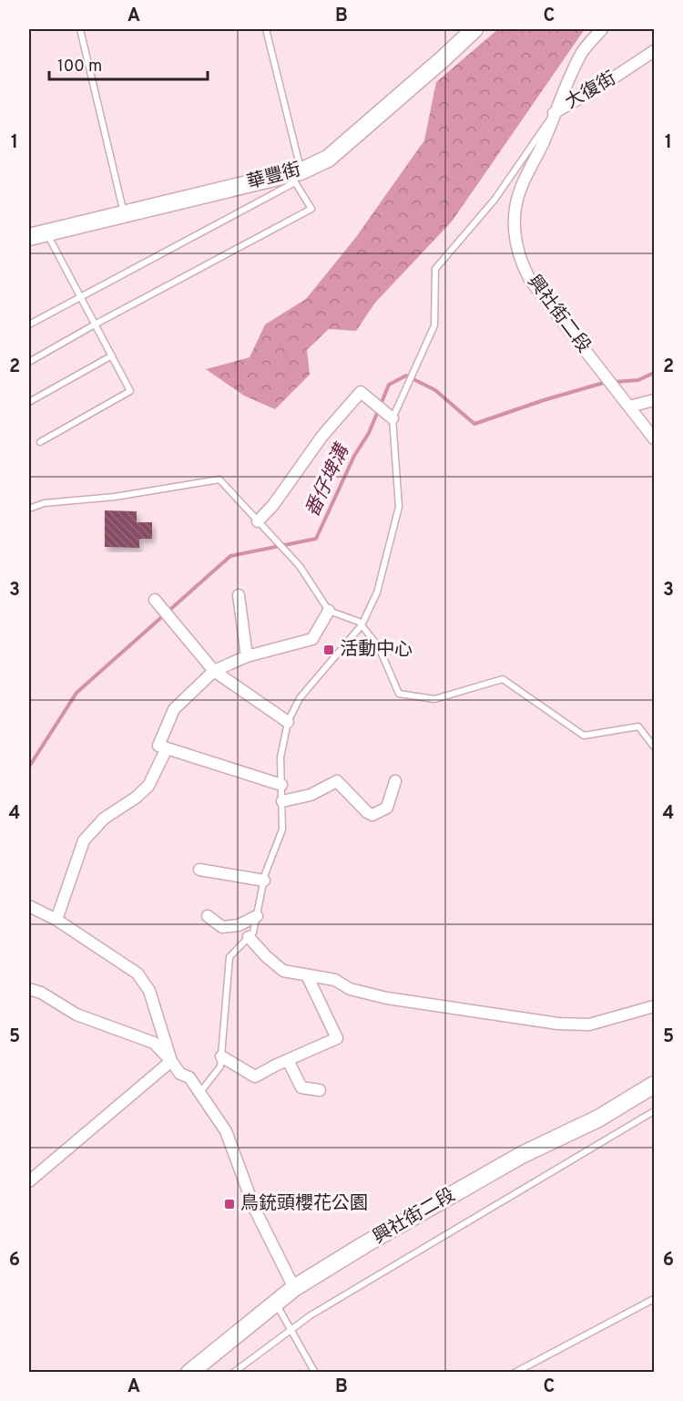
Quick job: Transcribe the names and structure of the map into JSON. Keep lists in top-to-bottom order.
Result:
{
  "streets": {
    "street": ["大復街", "華豐街", "興社街二段"]
  },
  "crossings": [
    ["大復街", "興社街二段"]
  ],
  "water": ["番仔埤溝"],
  "places": {
    "transit": ["活動中心", "鳥銃頭櫻花公園"]
  },
  "scale_bar": "100 m",
  "grid": {
    "columns": ["A", "B", "C"],
    "rows": [
      "1",
      "2",
      "3",
      "4",
      "5",
      "6"
    ]
  }
}
